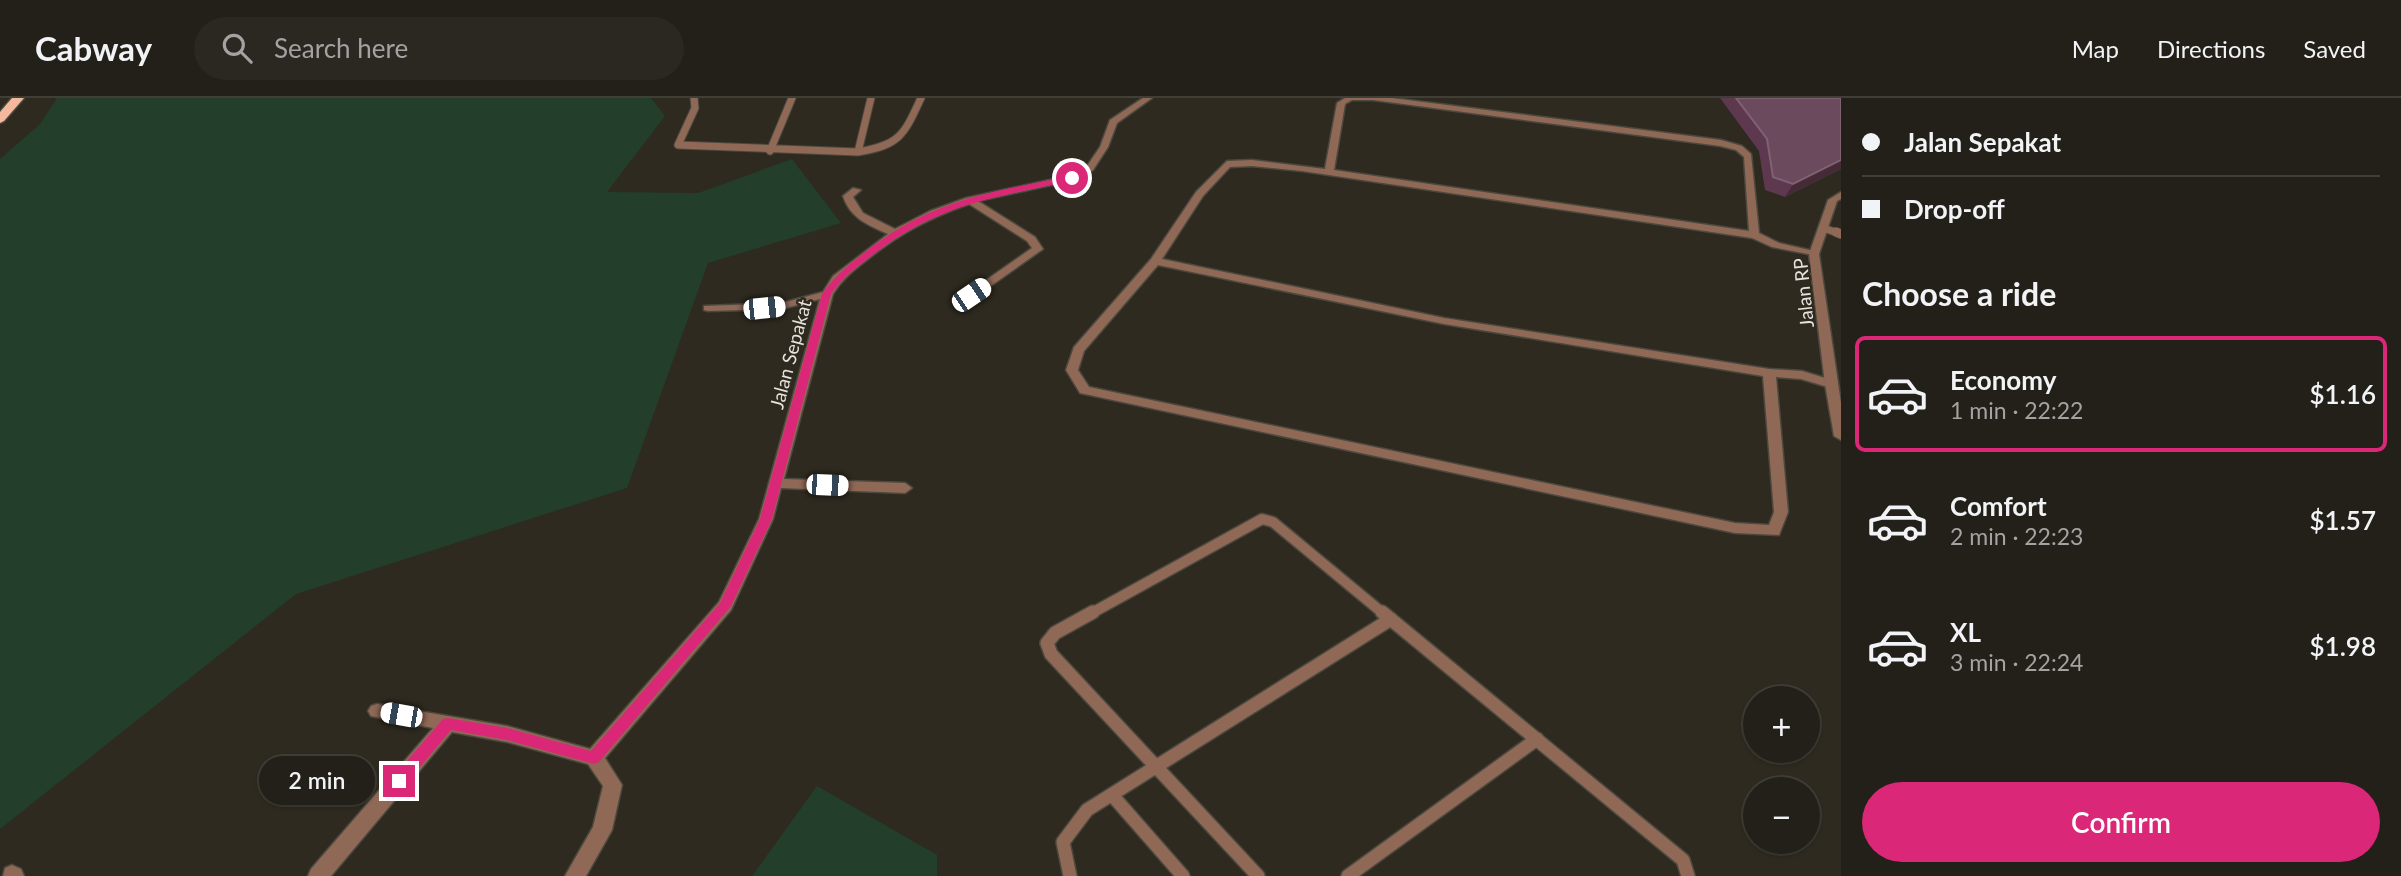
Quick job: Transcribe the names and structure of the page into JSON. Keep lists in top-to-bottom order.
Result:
{
  "streets": {
    "street": ["Jalan RP", "Jalan Sepakat"]
  },
  "page": {
    "header": "Cabway",
    "search": "Search here",
    "nav": ["Map", "Directions", "Saved"],
    "banner": ["Jalan Sepakat", "Drop-off"],
    "heading": "Choose a ride",
    "list": [
      {
        "name": "Economy",
        "note": "1 min · 22:22",
        "value": "$1.16"
      },
      {
        "name": "Comfort",
        "note": "2 min · 22:23",
        "value": "$1.57"
      },
      {
        "name": "XL",
        "note": "3 min · 22:24",
        "value": "$1.98"
      }
    ],
    "map_buttons": ["+", "−"],
    "bubble": "2 min",
    "buttons": "Confirm"
  }
}
